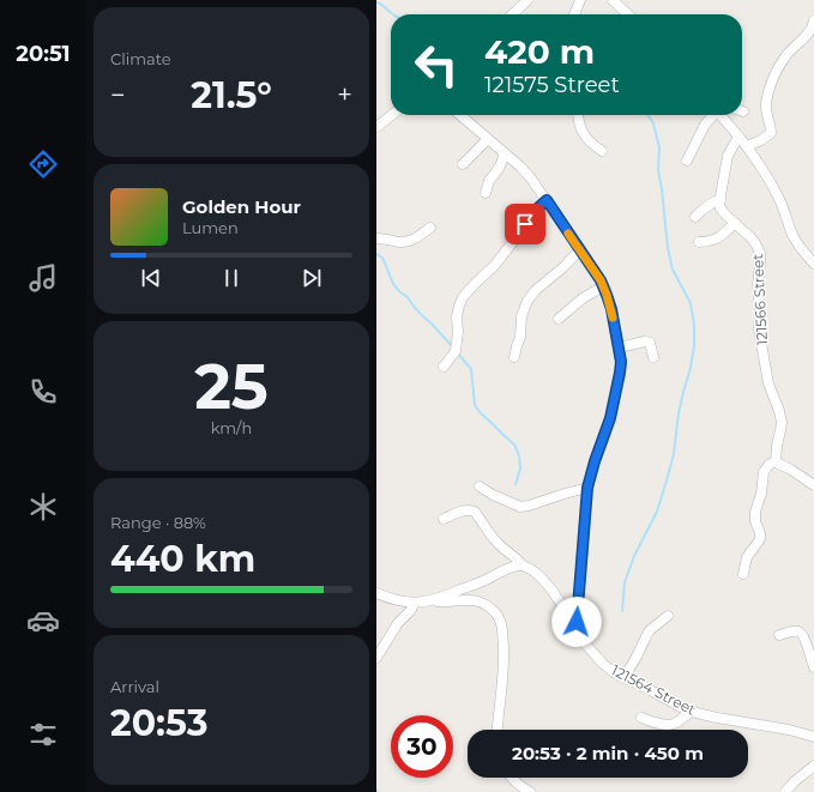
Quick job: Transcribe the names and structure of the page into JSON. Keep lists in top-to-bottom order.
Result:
{
  "streets": {
    "street": ["121566 Street", "121564 Street"]
  },
  "page": {
    "tabs": "20:51",
    "tile": [
      "Climate",
      ["25", "km/h"],
      ["Range · 88%", "440 km"],
      ["Arrival", "20:53"]
    ],
    "turn": ["420 m", "121575 Street"],
    "heat": ["−", "21.5°", "+"],
    "song": ["Golden Hour", "Lumen"],
    "limit": "30",
    "trip": "20:53 · 2 min · 450 m"
  }
}
